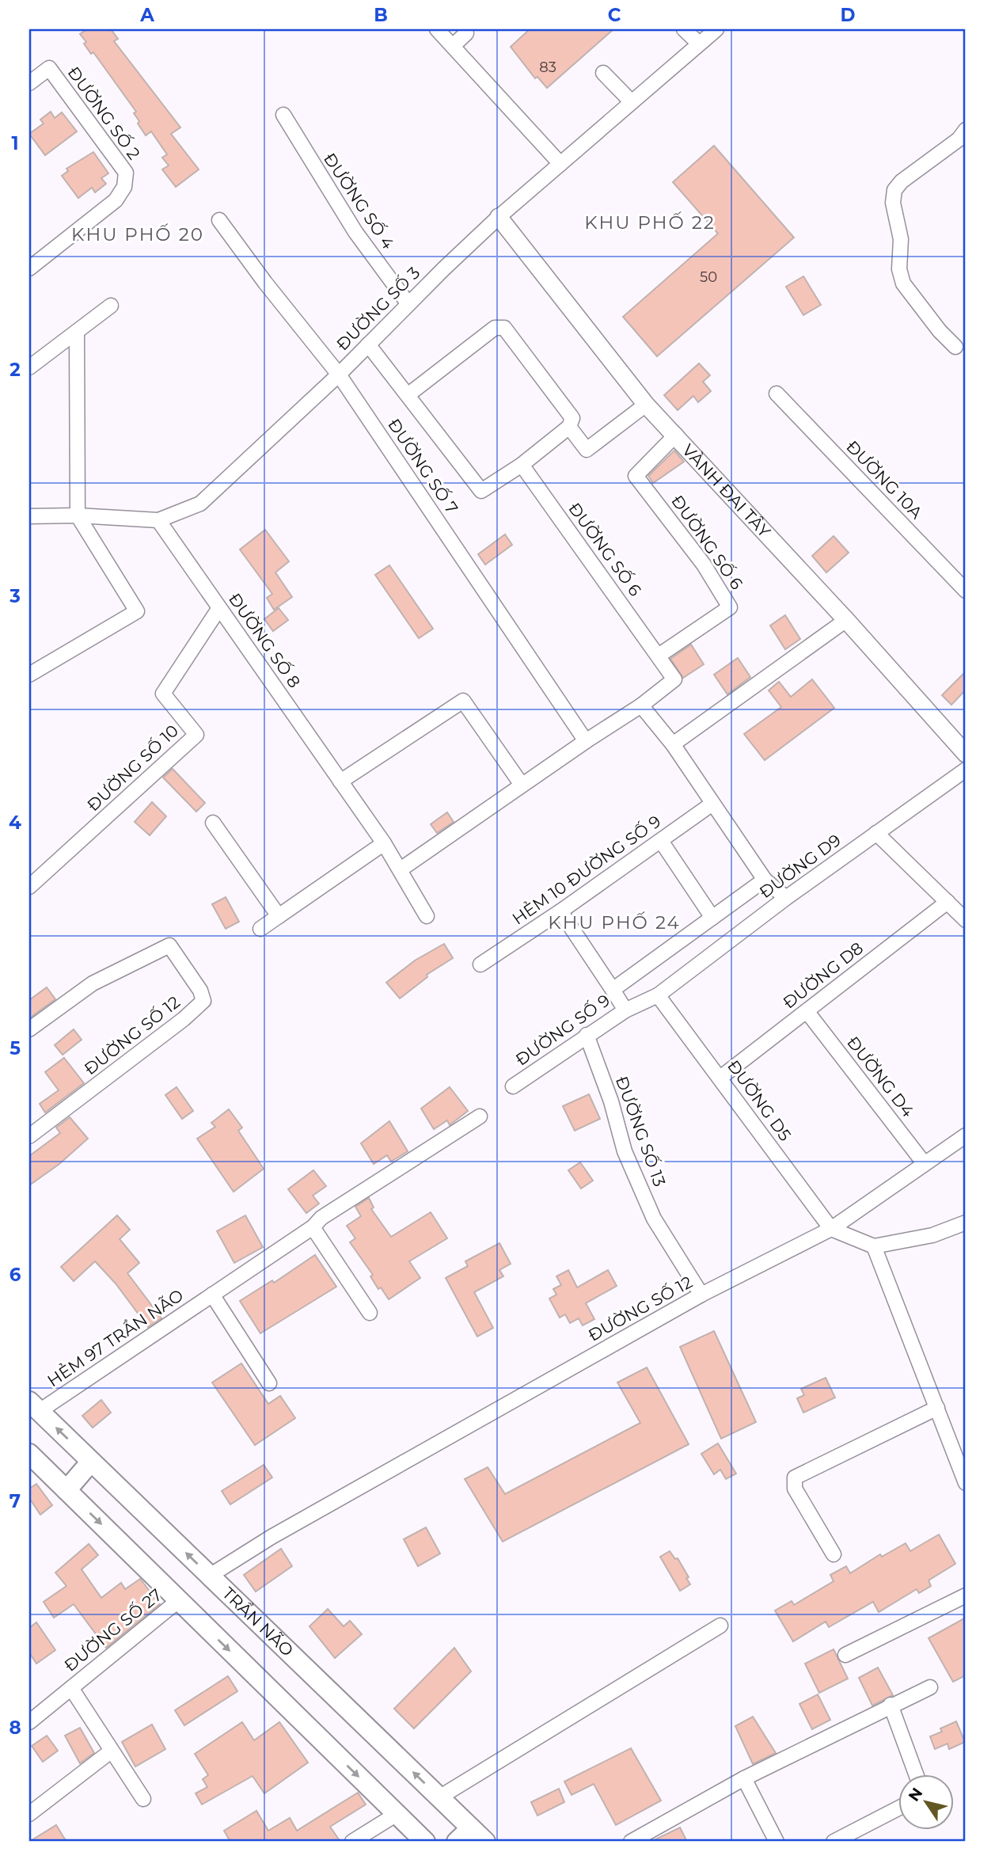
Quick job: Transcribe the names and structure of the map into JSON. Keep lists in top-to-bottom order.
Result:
{
  "streets": {
    "main road": ["TRẦN NÃO"],
    "street": [
      "ĐƯỜNG SỐ 2",
      "ĐƯỜNG SỐ 4",
      "ĐƯỜNG SỐ 3",
      "ĐƯỜNG SỐ 7",
      "ĐƯỜNG 10A",
      "VÀNH ĐAI TÂY",
      "ĐƯỜNG SỐ 6",
      "ĐƯỜNG SỐ 8",
      "ĐƯỜNG SỐ 10",
      "ĐƯỜNG D9",
      "HẺM 10 ĐƯỜNG SỐ 9",
      "ĐƯỜNG D8",
      "ĐƯỜNG SỐ 9",
      "ĐƯỜNG SỐ 12",
      "ĐƯỜNG D4",
      "ĐƯỜNG D5",
      "ĐƯỜNG SỐ 13",
      "HẺM 97 TRẦN NÃO",
      "ĐƯỜNG SỐ 27"
    ]
  },
  "crossings": [
    ["ĐƯỜNG SỐ 4", "ĐƯỜNG SỐ 3"],
    ["ĐƯỜNG SỐ 3", "ĐƯỜNG SỐ 7"],
    ["ĐƯỜNG SỐ 3", "VÀNH ĐAI TÂY"],
    ["ĐƯỜNG SỐ 3", "ĐƯỜNG SỐ 8"],
    ["VÀNH ĐAI TÂY", "ĐƯỜNG SỐ 6"],
    ["ĐƯỜNG SỐ 8", "ĐƯỜNG SỐ 10"],
    ["ĐƯỜNG D9", "ĐƯỜNG SỐ 9"],
    ["ĐƯỜNG D9", "ĐƯỜNG D5"],
    ["ĐƯỜNG D8", "ĐƯỜNG D4"],
    ["ĐƯỜNG D8", "ĐƯỜNG D5"],
    ["ĐƯỜNG SỐ 9", "ĐƯỜNG SỐ 13"],
    ["ĐƯỜNG SỐ 12", "ĐƯỜNG D5"],
    ["ĐƯỜNG SỐ 12", "ĐƯỜNG SỐ 13"],
    ["ĐƯỜNG SỐ 12", "TRẦN NÃO"],
    ["HẺM 97 TRẦN NÃO", "TRẦN NÃO"]
  ],
  "districts": ["KHU PHỐ 22", "KHU PHỐ 20", "KHU PHỐ 24"],
  "house_numbers": ["83", "50"],
  "north": "top left",
  "grid": {
    "columns": [
      "A",
      "B",
      "C",
      "D"
    ],
    "rows": [
      "1",
      "2",
      "3",
      "4",
      "5",
      "6",
      "7",
      "8"
    ]
  }
}
